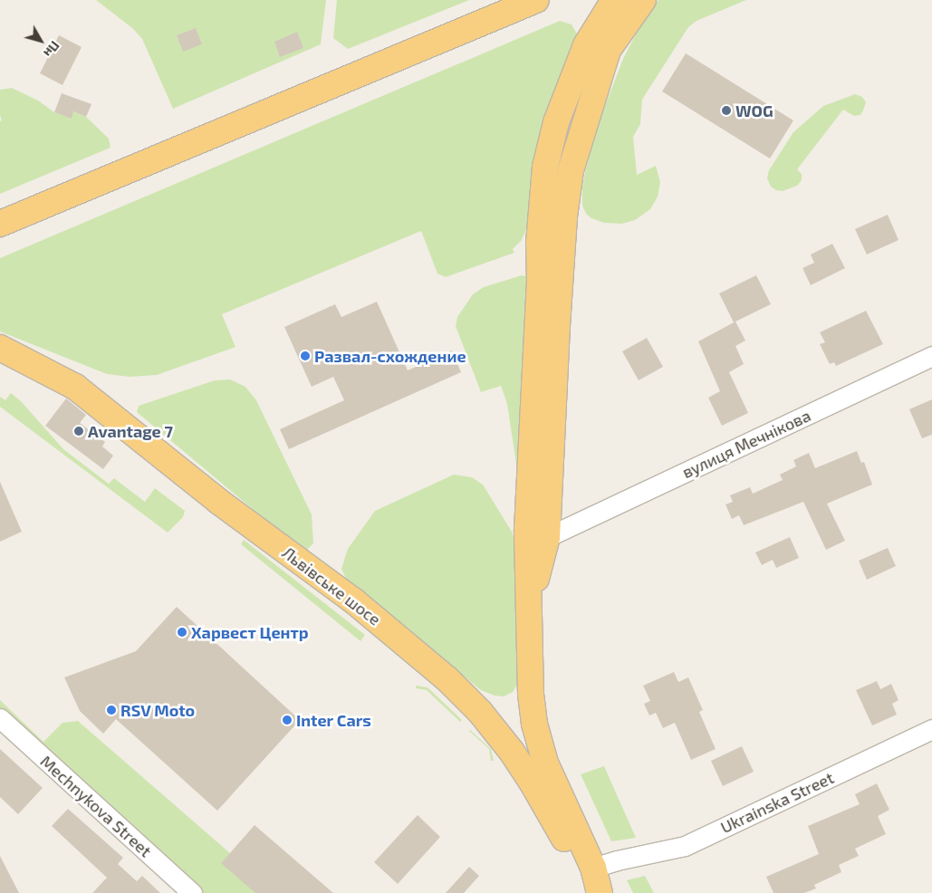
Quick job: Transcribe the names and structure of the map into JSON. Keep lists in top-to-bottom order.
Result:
{
  "streets": {
    "highway": ["Львівське шосе"],
    "street": ["вулиця Мечнікова", "Ukrainska Street", "Mechnykova Street"]
  },
  "places": [
    "WOG",
    "Развал-схождение",
    "Avantage 7",
    "Харвест Центр",
    "RSV Moto",
    "Inter Cars"
  ],
  "north": "bottom right"
}
